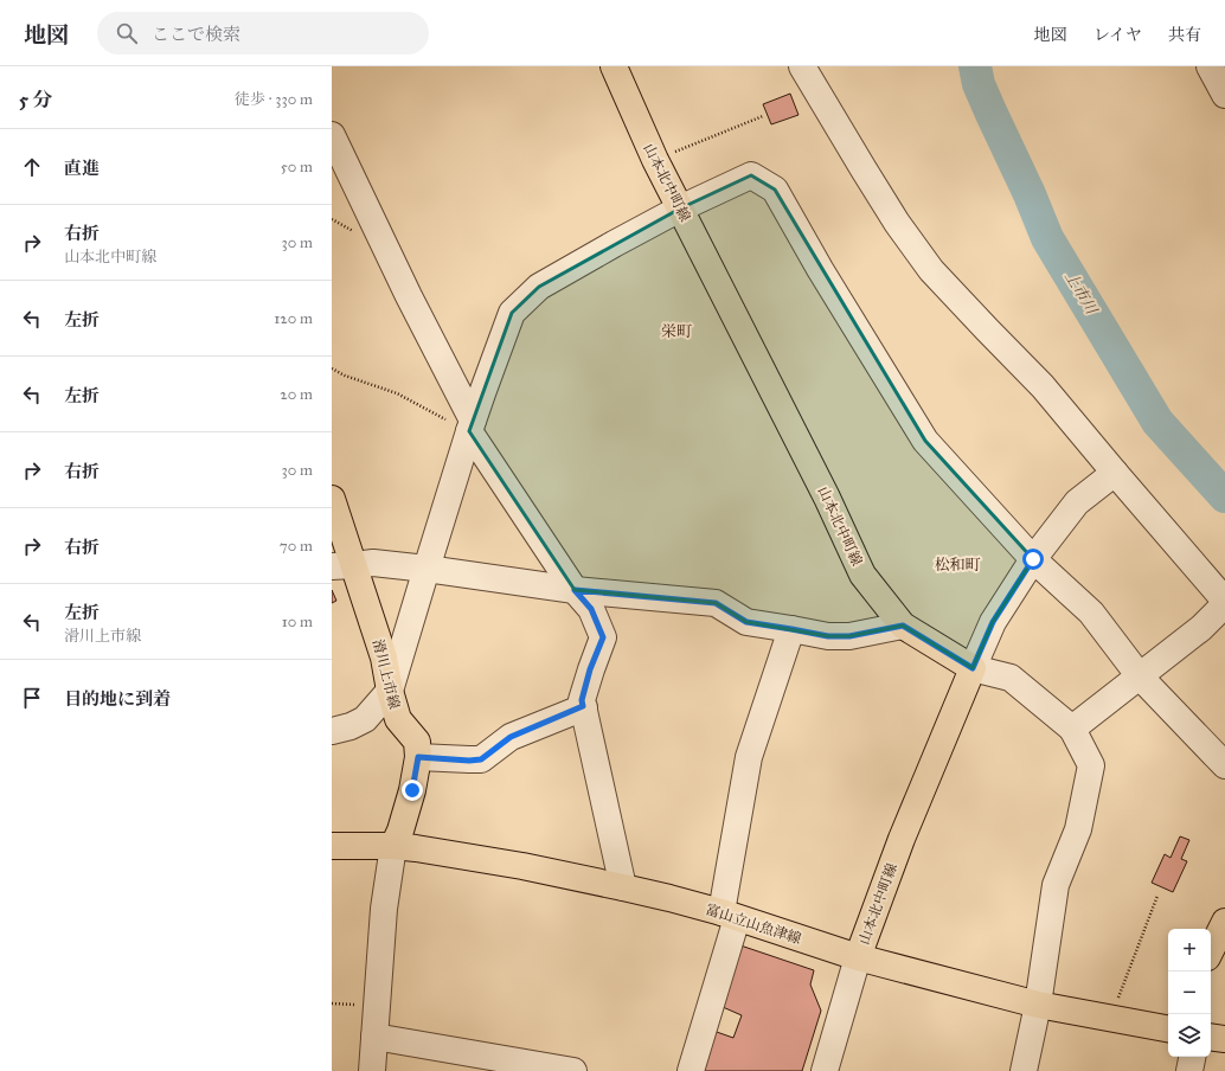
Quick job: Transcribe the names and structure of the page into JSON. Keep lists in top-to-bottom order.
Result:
{
  "streets": {
    "main road": ["山本北中町線", "滑川上市線", "富山立山魚津線"]
  },
  "crossings": [
    ["山本北中町線", "富山立山魚津線"],
    ["滑川上市線", "富山立山魚津線"]
  ],
  "districts": ["栄町", "松和町"],
  "water": ["上市川"],
  "page": {
    "header": "地図",
    "search": "ここで検索",
    "nav": ["地図", "レイヤ", "共有"],
    "heading": ["5 分", "徒歩 · 330 m"],
    "list": [
      ["直進", "50 m"],
      ["右折", "山本北中町線", "30 m"],
      ["左折", "120 m"],
      ["左折", "20 m"],
      ["右折", "30 m"],
      ["右折", "70 m"],
      ["左折", "滑川上市線", "10 m"],
      "目的地に到着"
    ],
    "map_buttons": ["+", "−"]
  }
}
